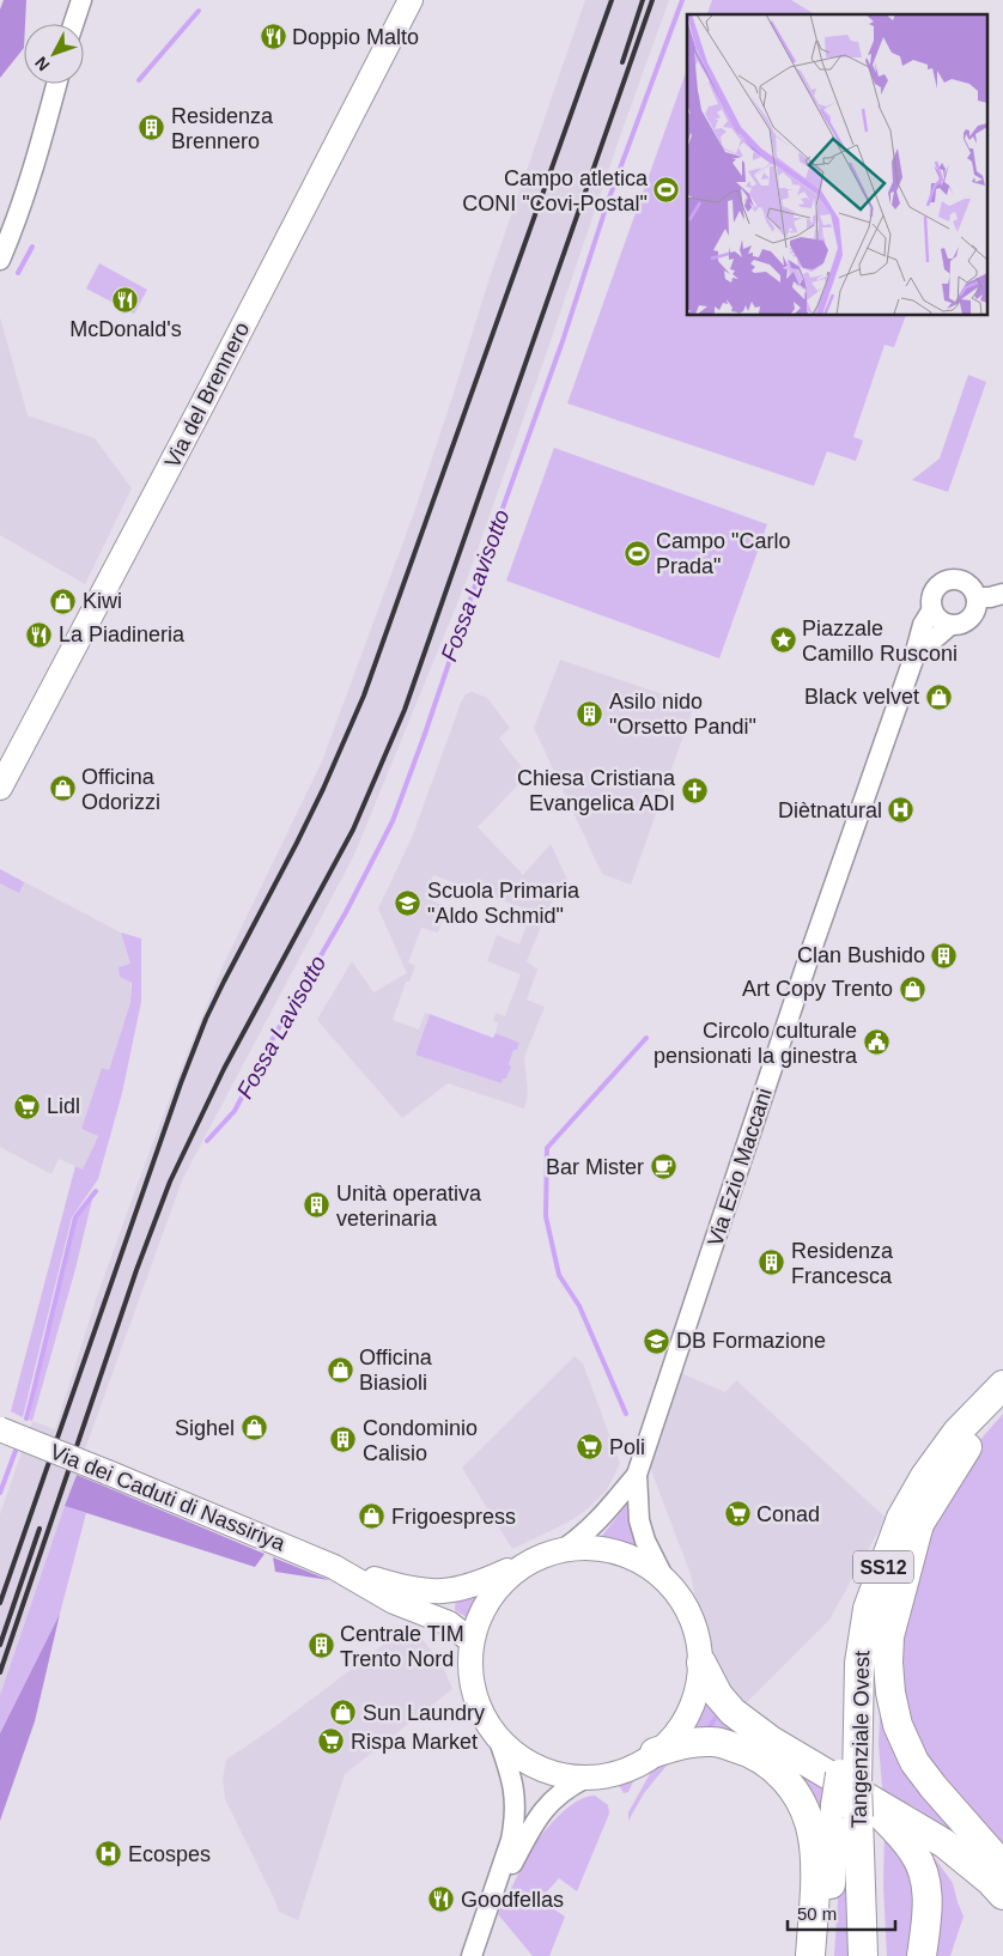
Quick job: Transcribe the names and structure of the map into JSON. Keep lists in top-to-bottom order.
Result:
{
  "streets": {
    "highway": ["SS12", "Tangenziale Ovest"],
    "main road": ["Via del Brennero", "Via dei Caduti di Nassiriya"],
    "street": ["Via Ezio Maccani"]
  },
  "water": ["Fossa Lavisotto"],
  "places": {
    "restaurant": [
      "Doppio Malto",
      "McDonald's",
      "La Piadineria",
      "Goodfellas"
    ],
    "building": [
      "Residenza Brennero",
      "Asilo nido \"Orsetto Pandi\"",
      "Clan Bushido",
      "Unità operativa veterinaria",
      "Residenza Francesca",
      "Condominio Calisio",
      "Centrale TIM Trento Nord"
    ],
    "sports": ["Campo atletica CONI \"Covi-Postal\"", "Campo \"Carlo Prada\""],
    "shop": [
      "Kiwi",
      "Black velvet",
      "Officina Odorizzi",
      "Art Copy Trento",
      "Officina Biasioli",
      "Sighel",
      "Frigoespress",
      "Sun Laundry"
    ],
    "place": ["Piazzale Camillo Rusconi"],
    "church": ["Chiesa Cristiana Evangelica ADI"],
    "hospital": ["Diètnatural", "Ecospes"],
    "school or university": ["Scuola Primaria \"Aldo Schmid\"", "DB Formazione"],
    "public building": ["Circolo culturale pensionati la ginestra"],
    "supermarket": [
      "Lidl",
      "Poli",
      "Conad",
      "Rispa Market"
    ],
    "cafe": ["Bar Mister"]
  },
  "scale_bar": "50 m",
  "north": "bottom left"
}
